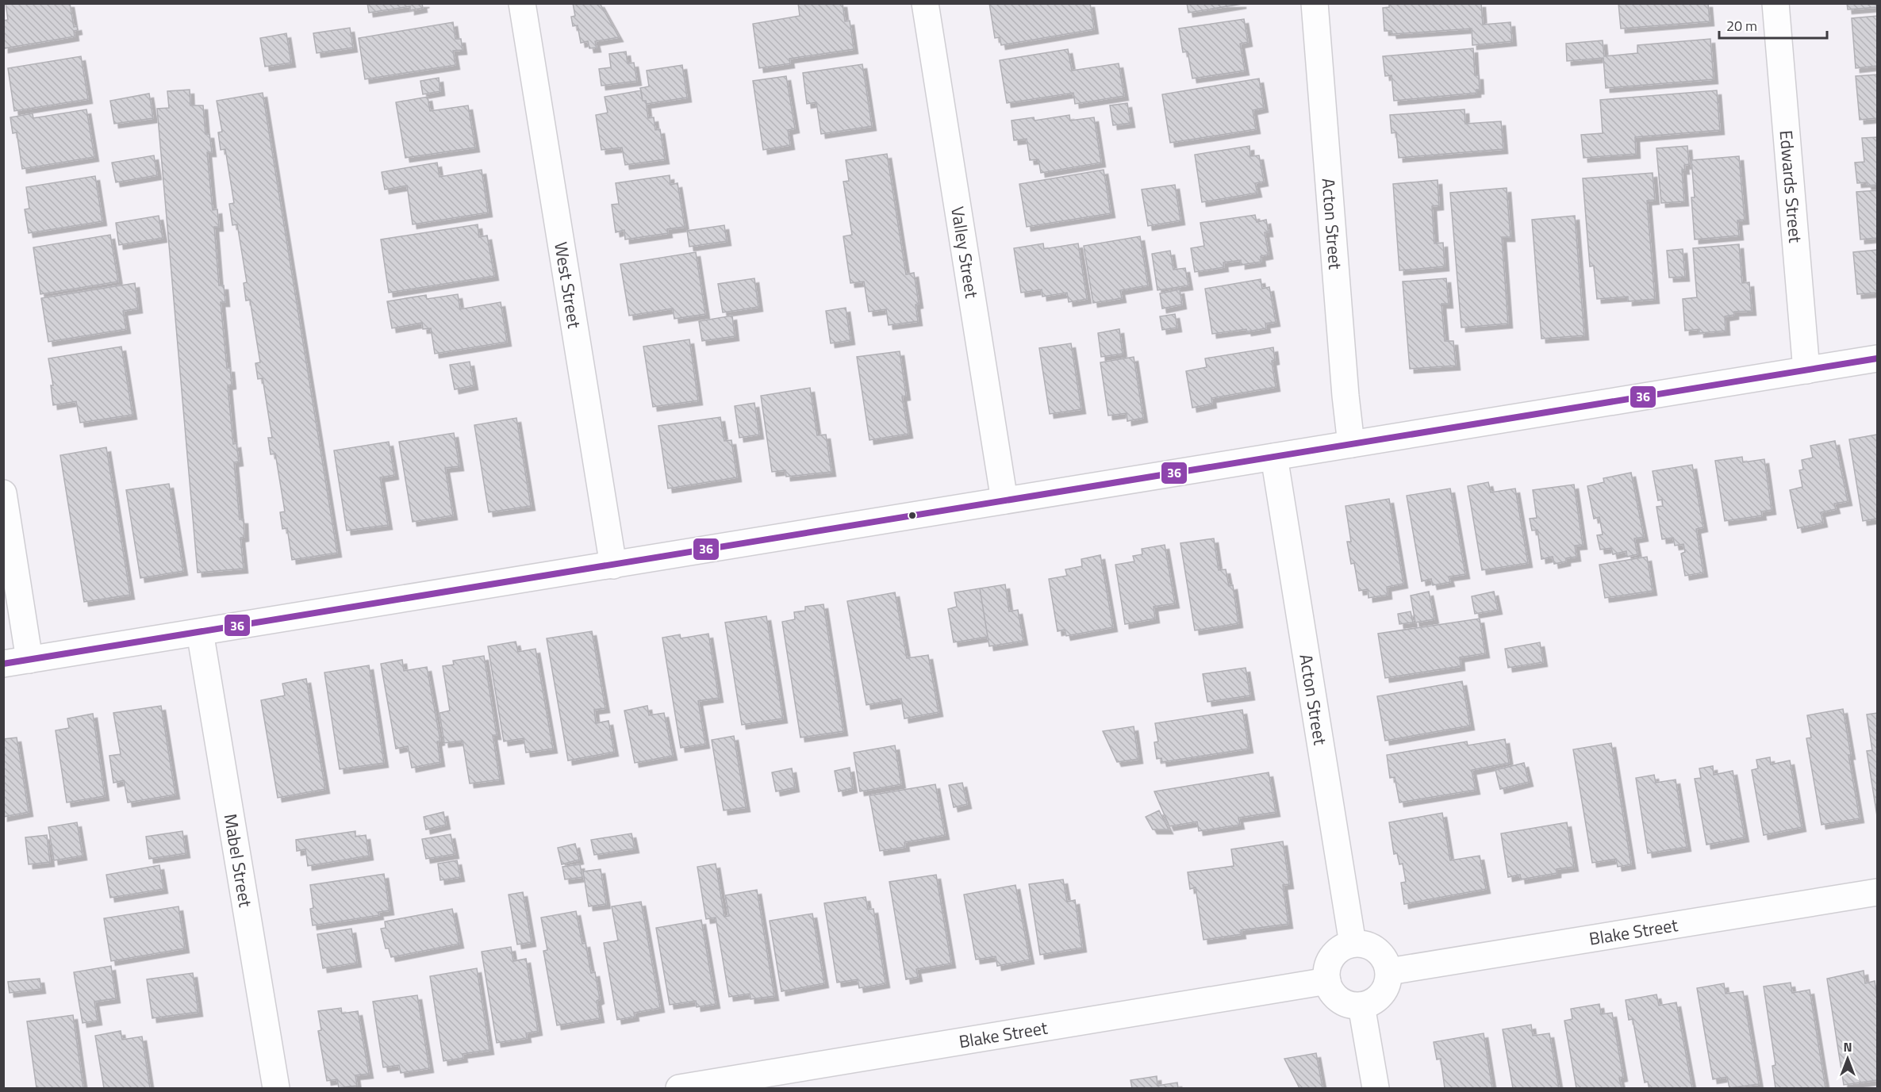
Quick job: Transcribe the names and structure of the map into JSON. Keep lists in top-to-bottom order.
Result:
{
  "streets": {
    "street": [
      "Edwards Street",
      "Acton Street",
      "Valley Street",
      "West Street",
      "Mabel Street",
      "Blake Street"
    ]
  },
  "crossings": [
    ["Acton Street", "Blake Street"]
  ],
  "lines": ["transit line 36"],
  "scale_bar": "20 m",
  "north": "top"
}
